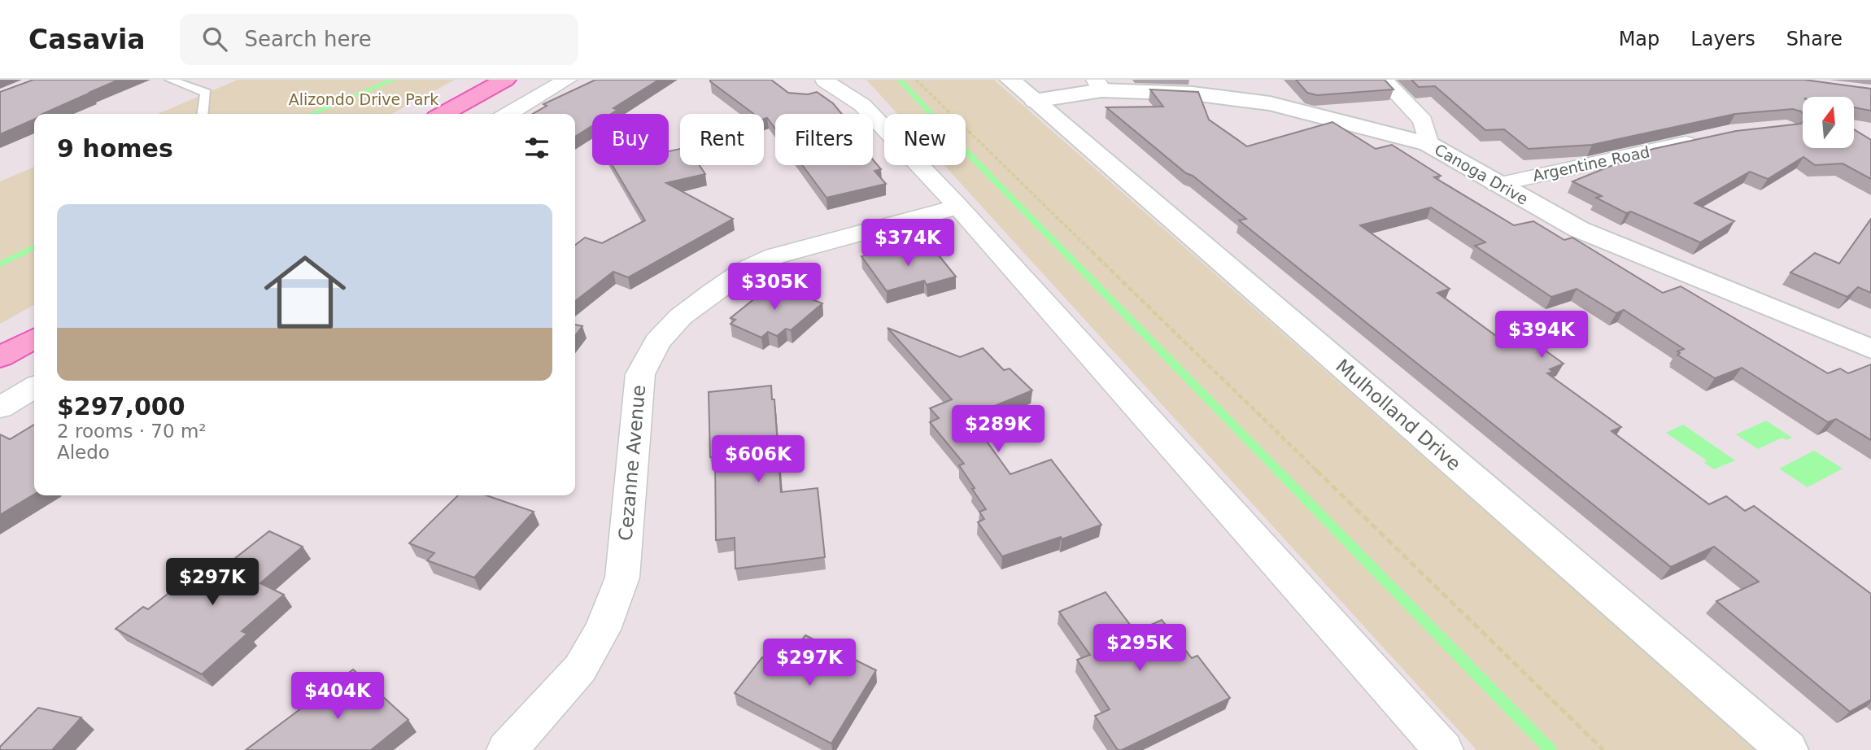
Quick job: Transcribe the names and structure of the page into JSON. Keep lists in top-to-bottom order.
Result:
{
  "streets": {
    "main road": ["Canoga Drive", "Mulholland Drive"],
    "street": ["Argentine Road", "Cezanne Avenue"]
  },
  "crossings": [
    ["Argentine Road", "Canoga Drive"],
    ["Canoga Drive", "Mulholland Drive"]
  ],
  "parks": ["Alizondo Drive Park"],
  "north": "top",
  "page": {
    "header": "Casavia",
    "search": "Search here",
    "nav": ["Map", "Layers", "Share"],
    "chip": [
      "Buy",
      "Rent",
      "Filters",
      "New"
    ],
    "heading": "9 homes",
    "list": [
      {
        "name": "$297,000",
        "note": "2 rooms · 70 m² · Aledo"
      }
    ],
    "price": [
      "$374K",
      "$305K",
      "$394K",
      "$289K",
      "$606K",
      "$297K",
      "$295K",
      "$297K",
      "$404K"
    ]
  }
}
